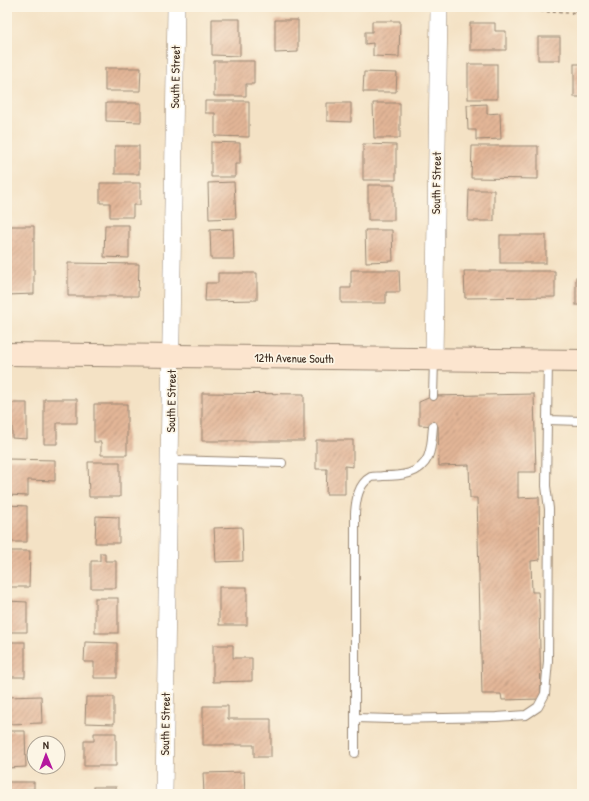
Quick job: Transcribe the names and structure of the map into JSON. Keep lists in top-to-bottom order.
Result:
{
  "streets": {
    "street": ["South E Street", "South F Street", "12th Avenue South"]
  },
  "crossings": [
    ["South E Street", "12th Avenue South"],
    ["South F Street", "12th Avenue South"]
  ],
  "north": "top"
}
